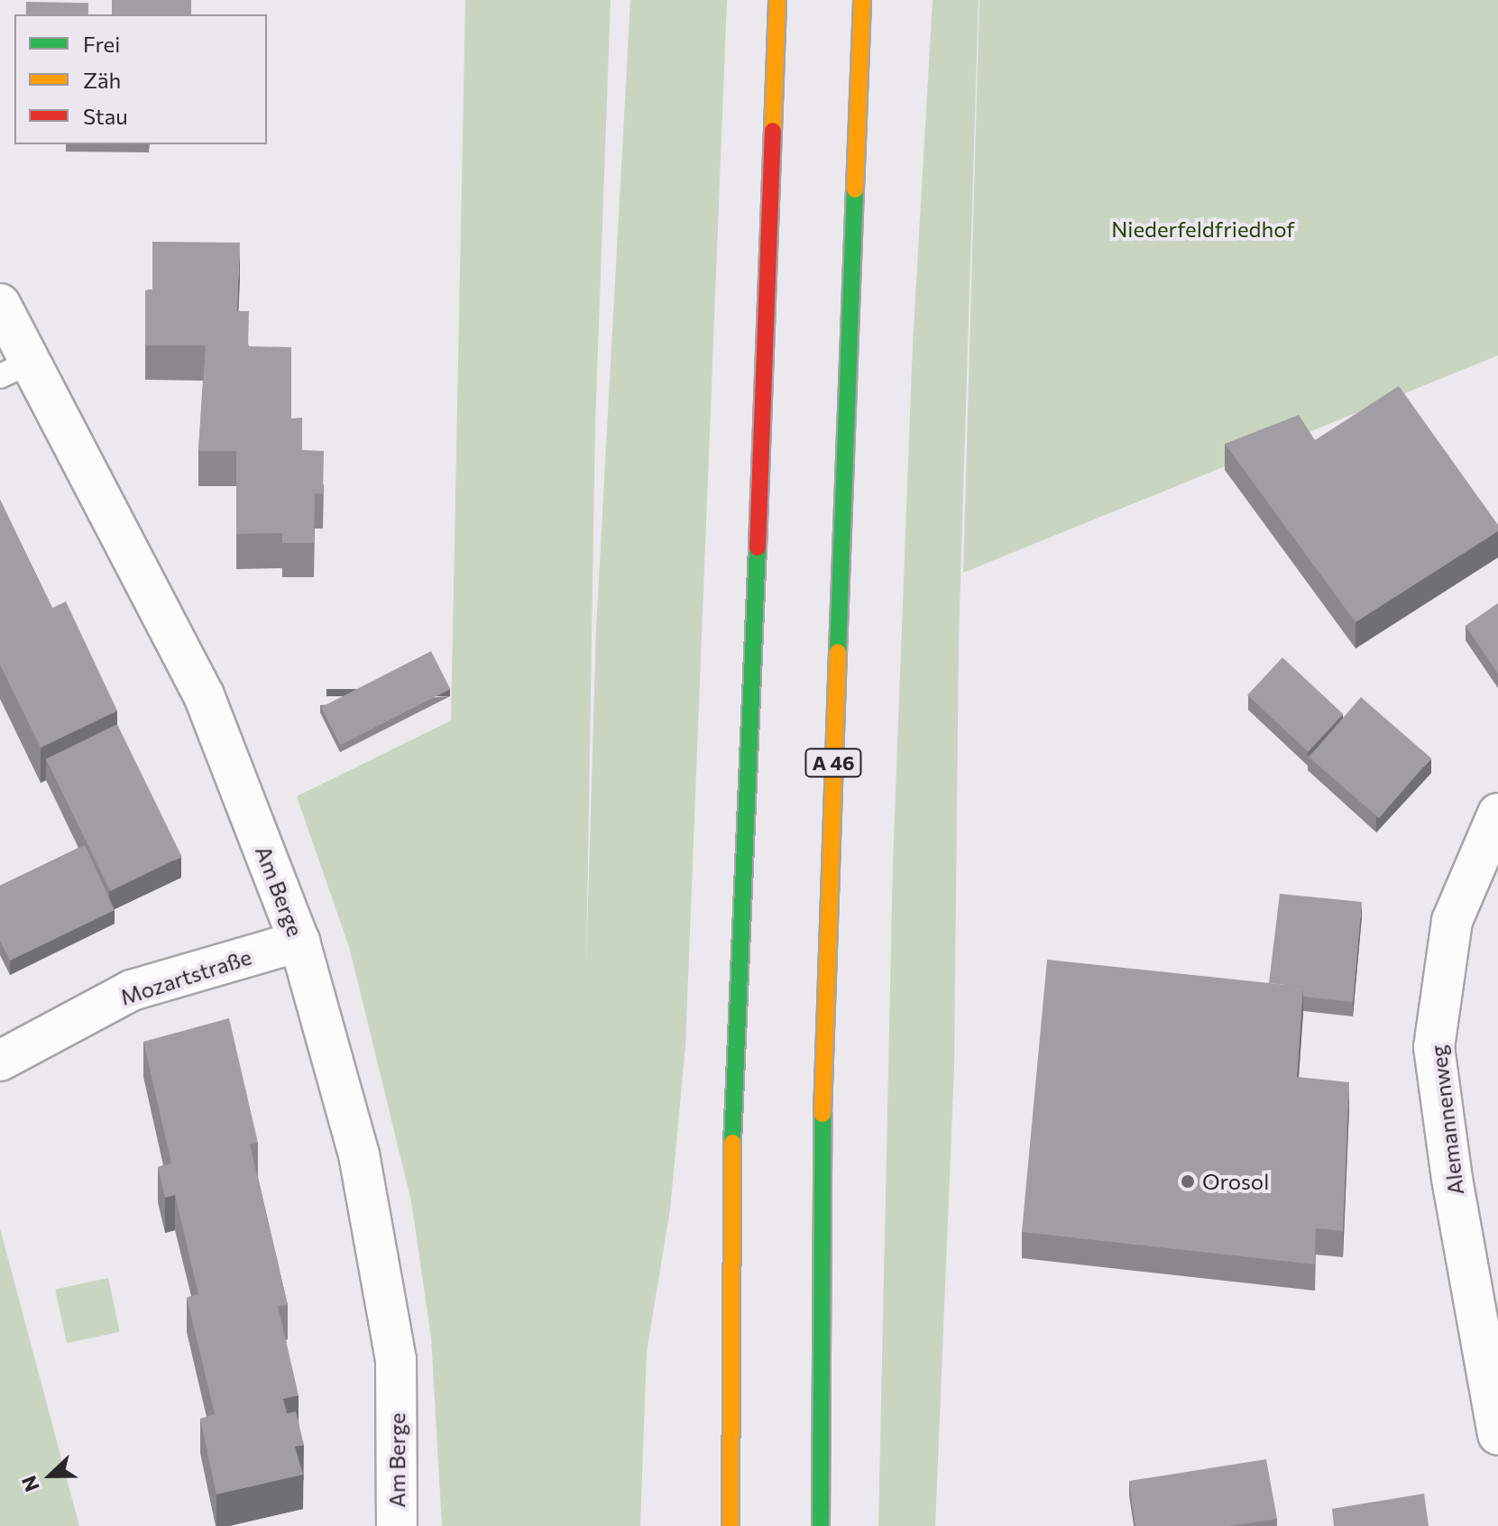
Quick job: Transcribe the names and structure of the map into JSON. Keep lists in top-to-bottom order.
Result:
{
  "streets": {
    "highway": ["A 46"],
    "street": ["Am Berge", "Mozartstraße", "Alemannenweg"]
  },
  "crossings": [
    ["Am Berge", "Mozartstraße"]
  ],
  "parks": ["Niederfeldfriedhof"],
  "places": ["Orosol"],
  "legend": ["Frei", "Zäh", "Stau"],
  "north": "left"
}
